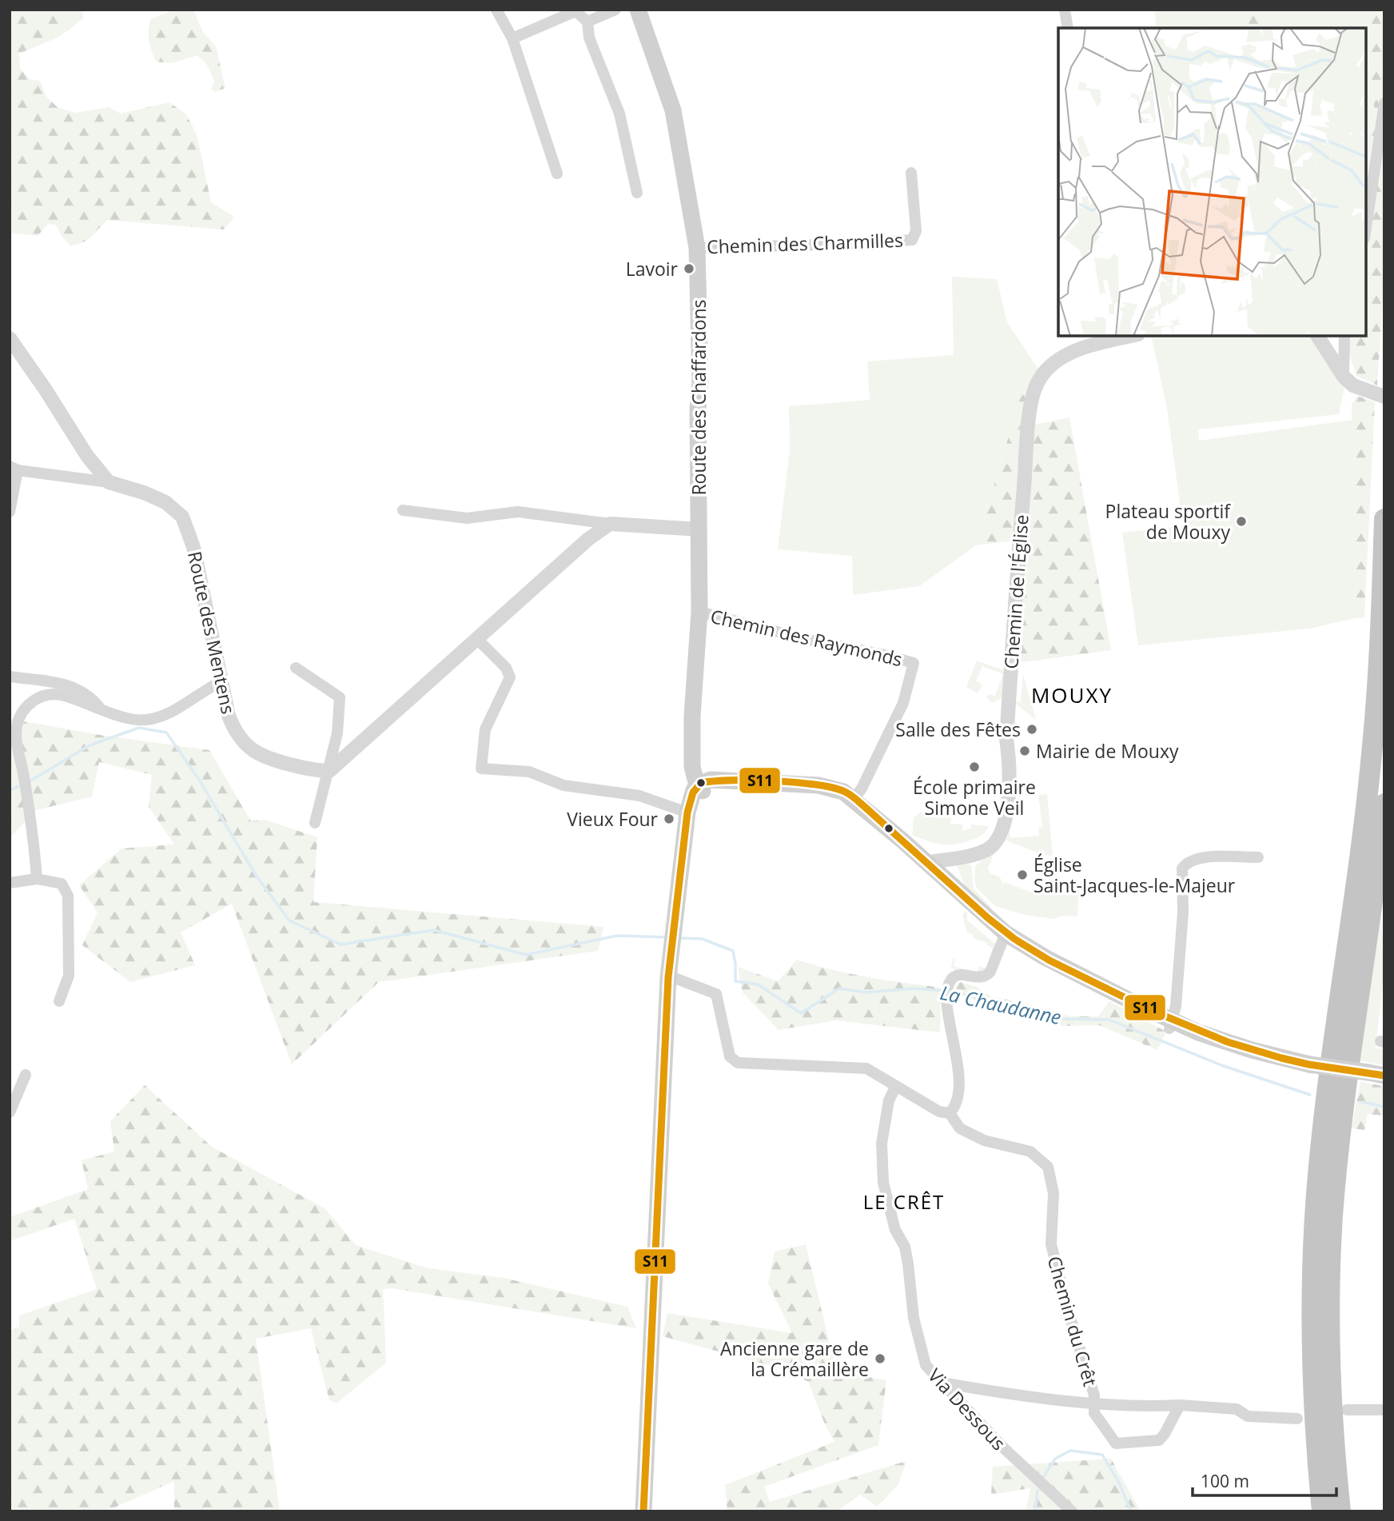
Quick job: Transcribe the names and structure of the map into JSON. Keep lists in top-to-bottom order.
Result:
{
  "streets": {
    "main road": ["Route des Chaffardons"],
    "street": [
      "Chemin des Charmilles",
      "Chemin de l'Église",
      "Route des Mentens",
      "Chemin des Raymonds",
      "Chemin du Crêt",
      "Via Dessous"
    ]
  },
  "crossings": [
    ["Chemin des Charmilles", "Route des Chaffardons"],
    ["Route des Chaffardons", "Chemin des Raymonds"],
    ["Chemin du Crêt", "Via Dessous"]
  ],
  "districts": ["MOUXY", "LE CRÊT"],
  "water": ["La Chaudanne"],
  "places": [
    "Lavoir",
    "Plateau sportif de Mouxy",
    "Salle des Fêtes",
    "Mairie de Mouxy",
    "École primaire Simone Veil",
    "Vieux Four",
    "Église Saint-Jacques-le-Majeur",
    "Ancienne gare de la Crémaillère"
  ],
  "lines": ["transit line S11"],
  "scale_bar": "100 m"
}
